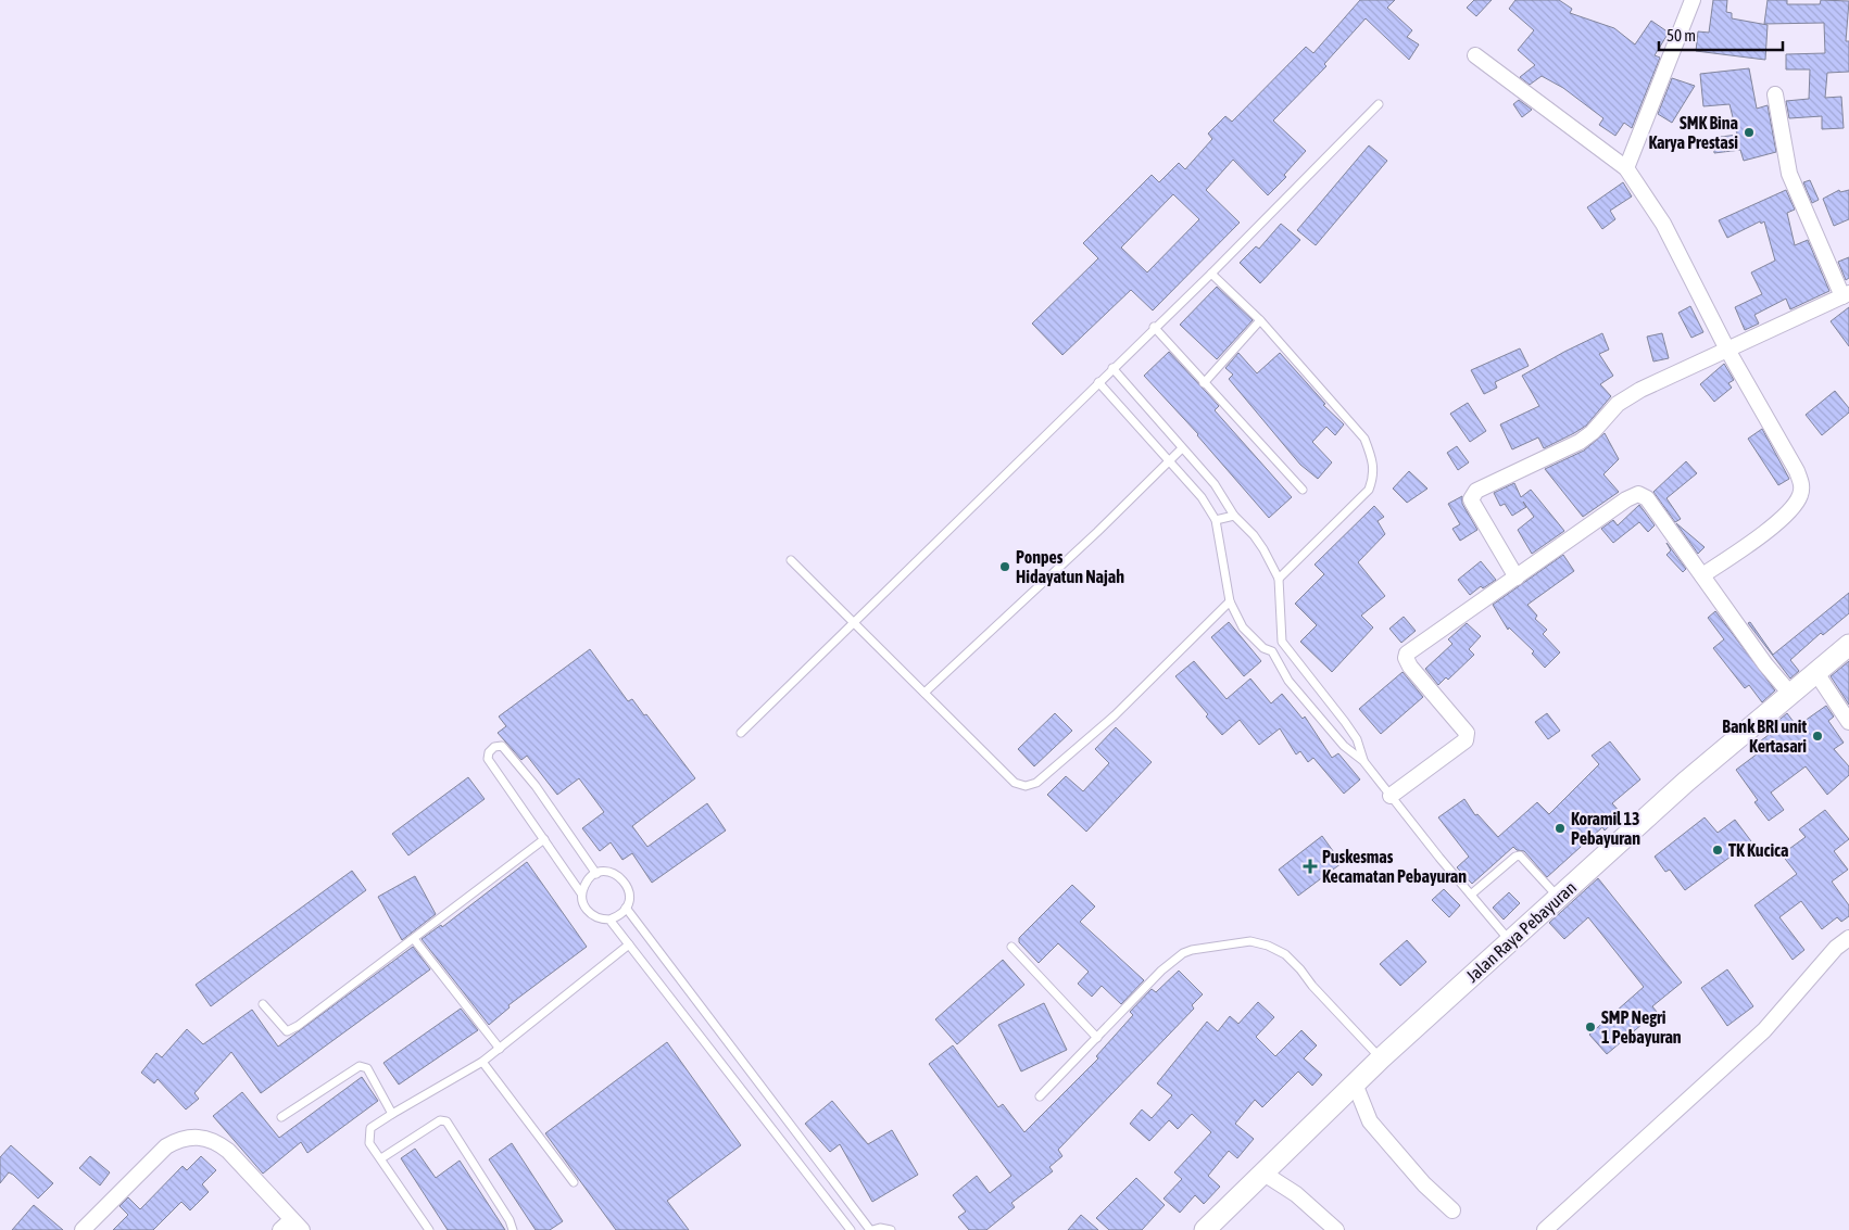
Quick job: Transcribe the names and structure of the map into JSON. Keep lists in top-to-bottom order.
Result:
{
  "streets": {
    "main road": ["Jalan Raya Pebayuran"]
  },
  "places": {
    "other": [
      "SMK Bina Karya Prestasi",
      "Ponpes Hidayatun Najah",
      "Bank BRI unit Kertasari",
      "Koramil 13 Pebayuran",
      "TK Kucica",
      "SMP Negri 1 Pebayuran"
    ],
    "health": ["Puskesmas Kecamatan Pebayuran"]
  },
  "scale_bar": "50 m"
}
